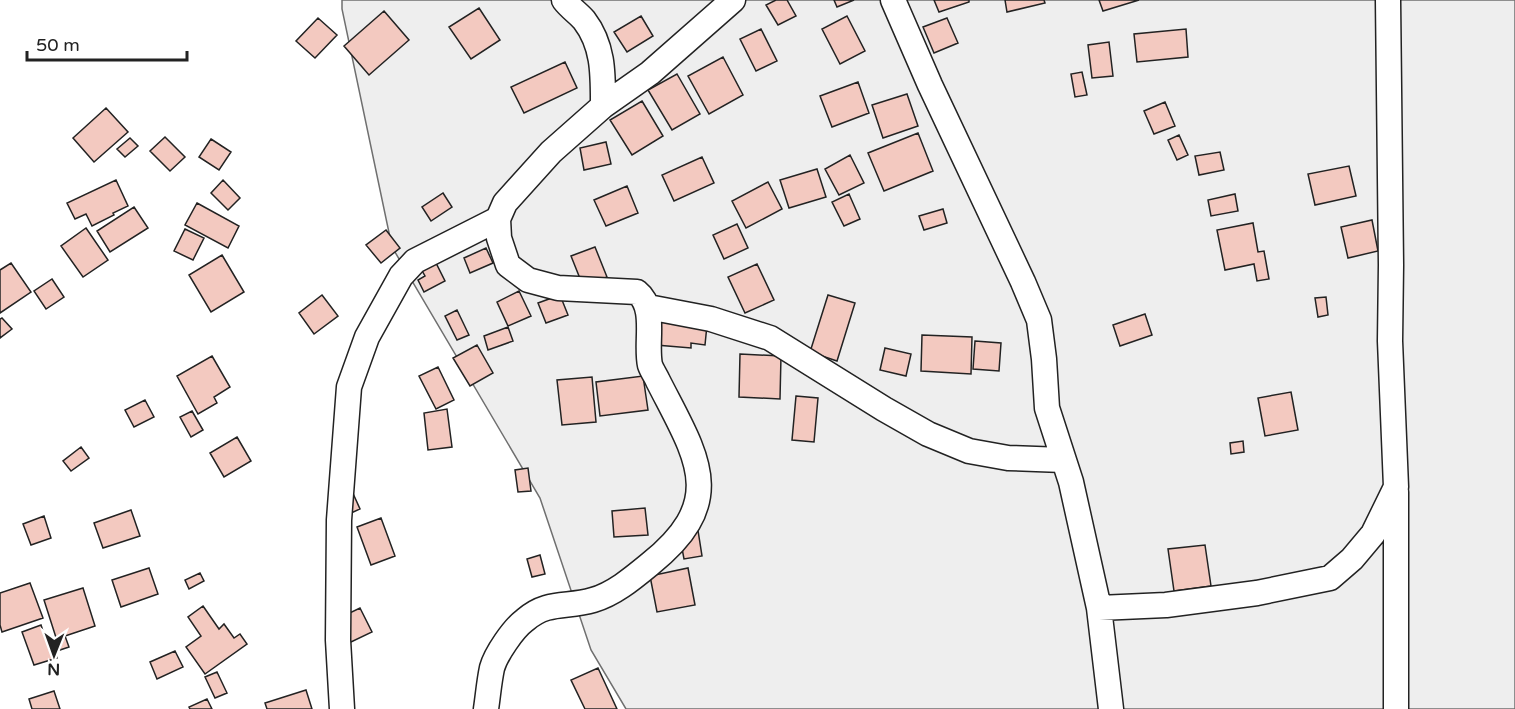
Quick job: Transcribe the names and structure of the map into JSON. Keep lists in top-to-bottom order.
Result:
{
  "scale_bar": "50 m",
  "north": "bottom"
}
